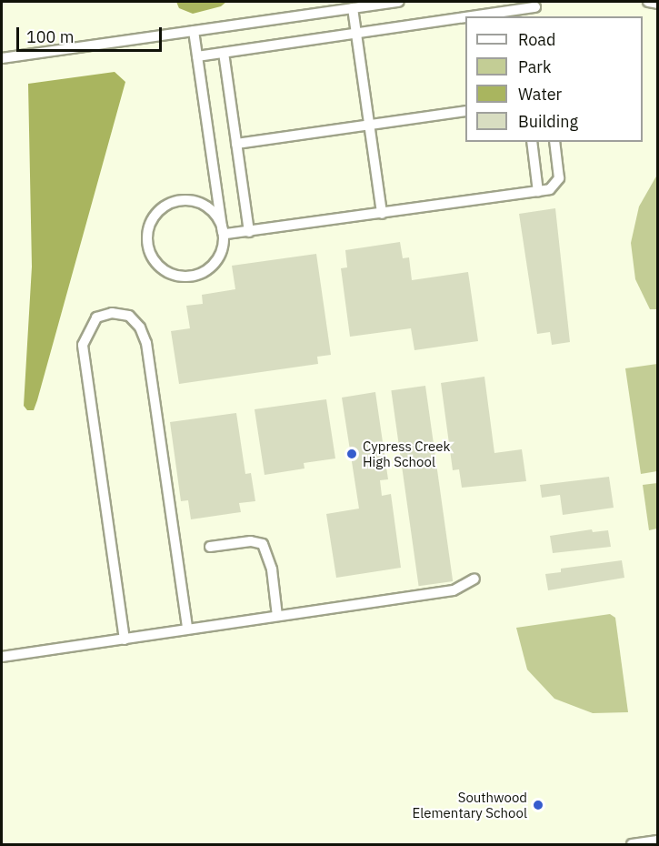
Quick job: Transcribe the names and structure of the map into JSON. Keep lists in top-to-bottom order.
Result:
{
  "places": ["Cypress Creek High School", "Southwood Elementary School"],
  "legend": [
    "Road",
    "Park",
    "Water",
    "Building"
  ],
  "scale_bar": "100 m"
}
